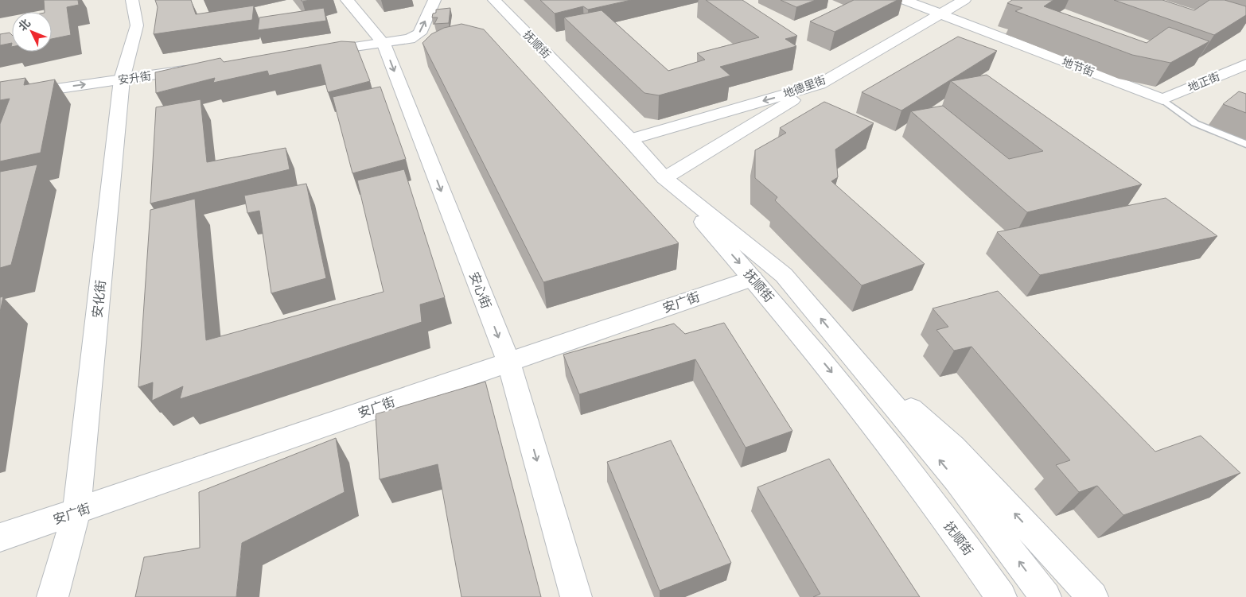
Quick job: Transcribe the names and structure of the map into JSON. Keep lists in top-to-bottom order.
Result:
{
  "streets": {
    "street": [
      "抚顺街",
      "地节街",
      "安升街",
      "地正街",
      "地德里街",
      "安心街",
      "安化街",
      "安广街"
    ]
  },
  "crossings": [
    ["抚顺街", "地德里街"],
    ["抚顺街", "安广街"],
    ["地节街", "地正街"],
    ["地节街", "地德里街"],
    ["安升街", "安化街"],
    ["安心街", "安广街"],
    ["安化街", "安广街"]
  ],
  "one_way": ["安升街", "安心街"],
  "north": "top left"
}
